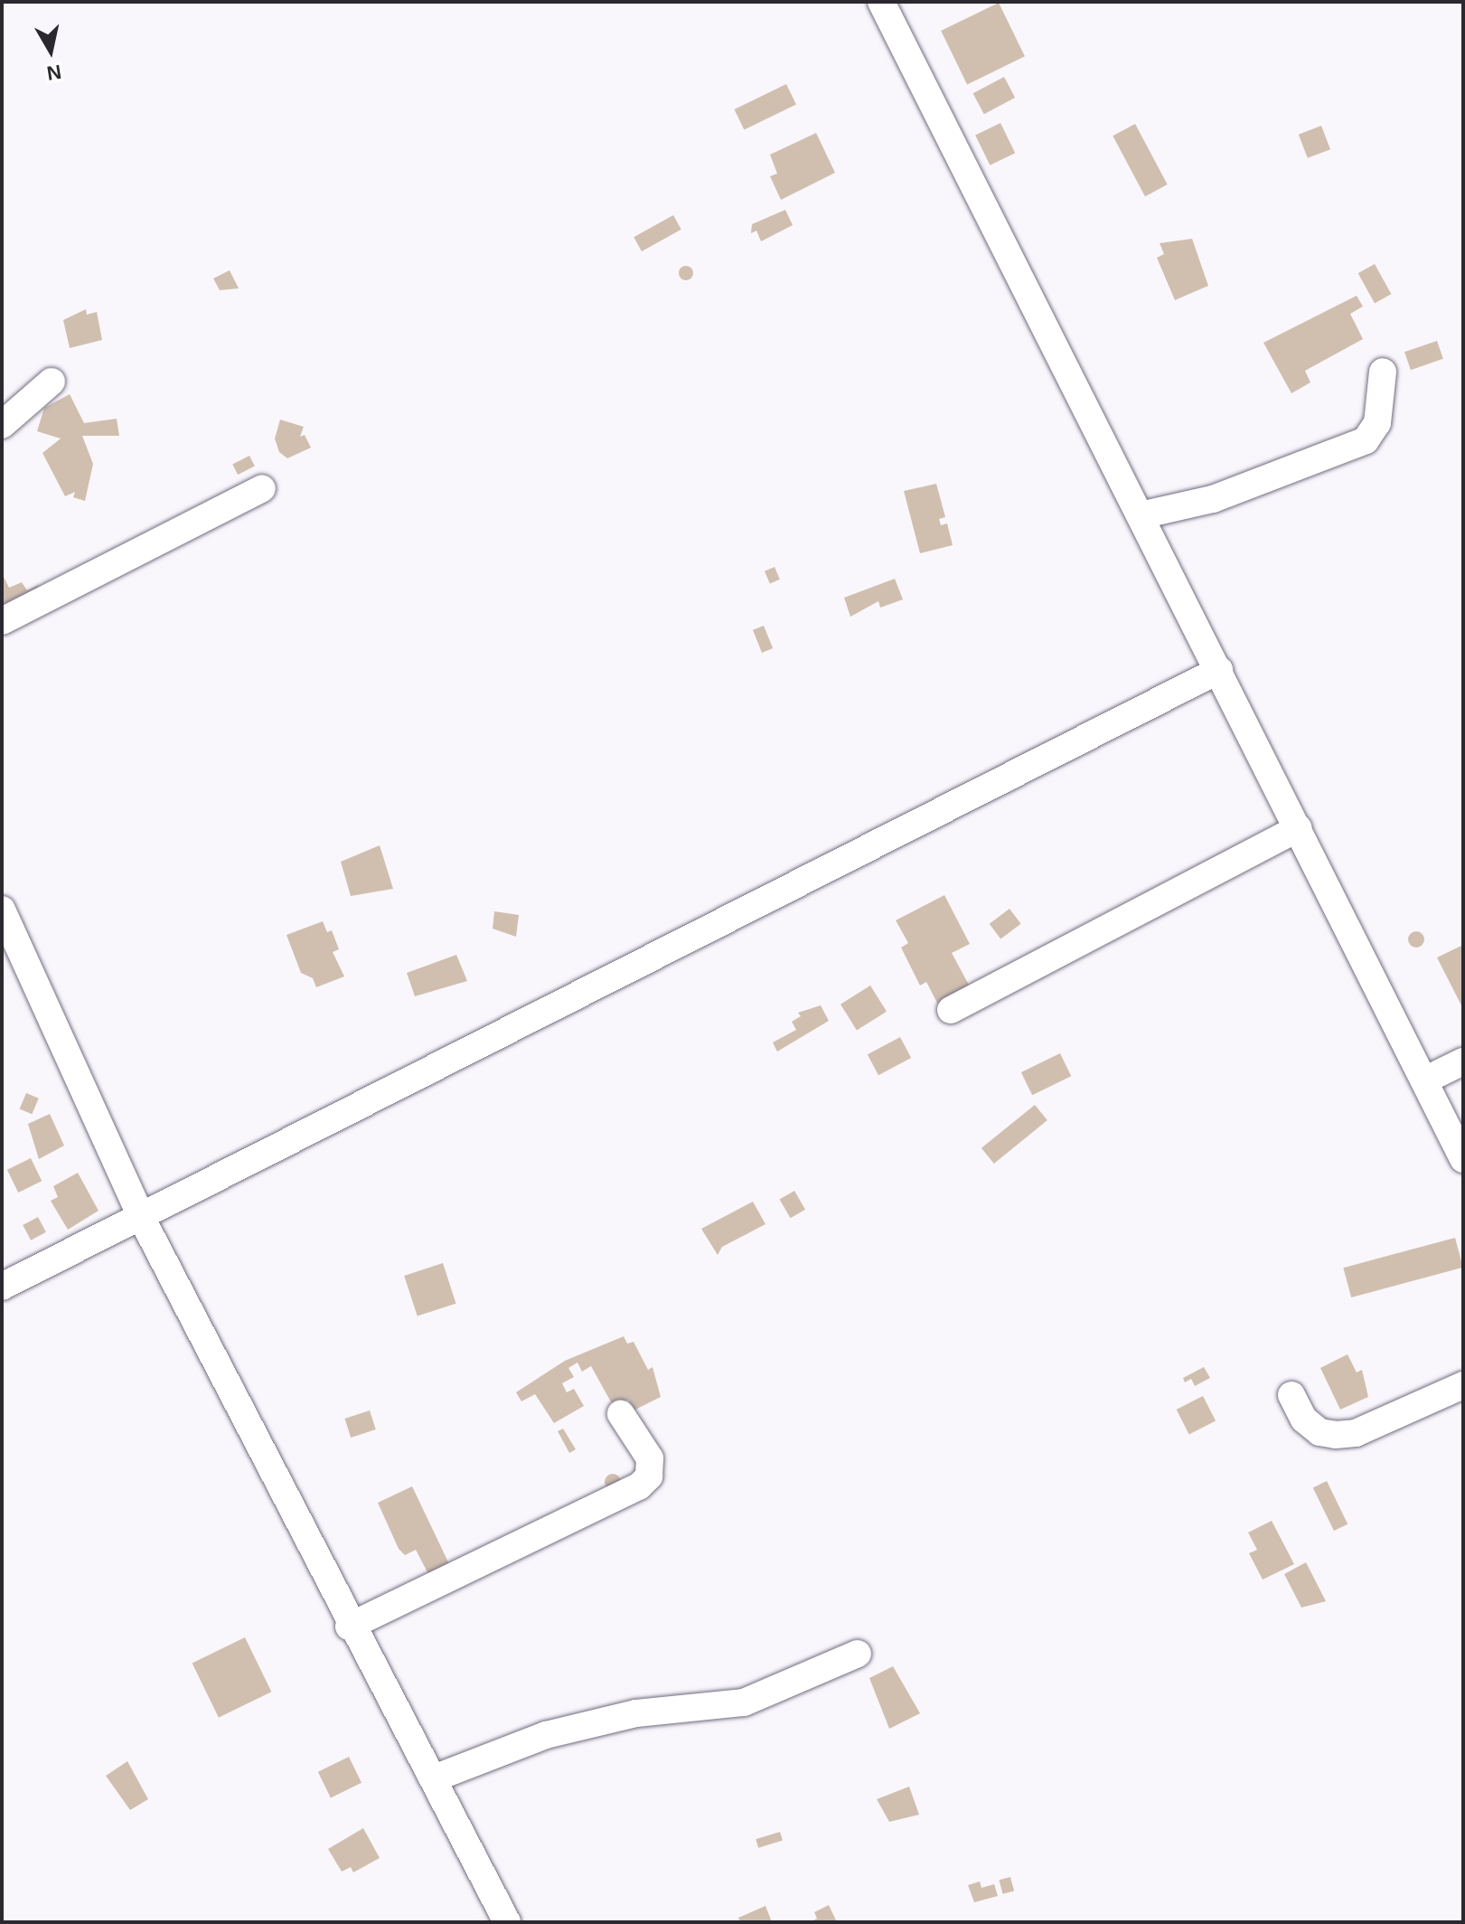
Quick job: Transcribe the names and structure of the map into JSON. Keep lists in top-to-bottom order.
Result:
{
  "north": "bottom"
}
